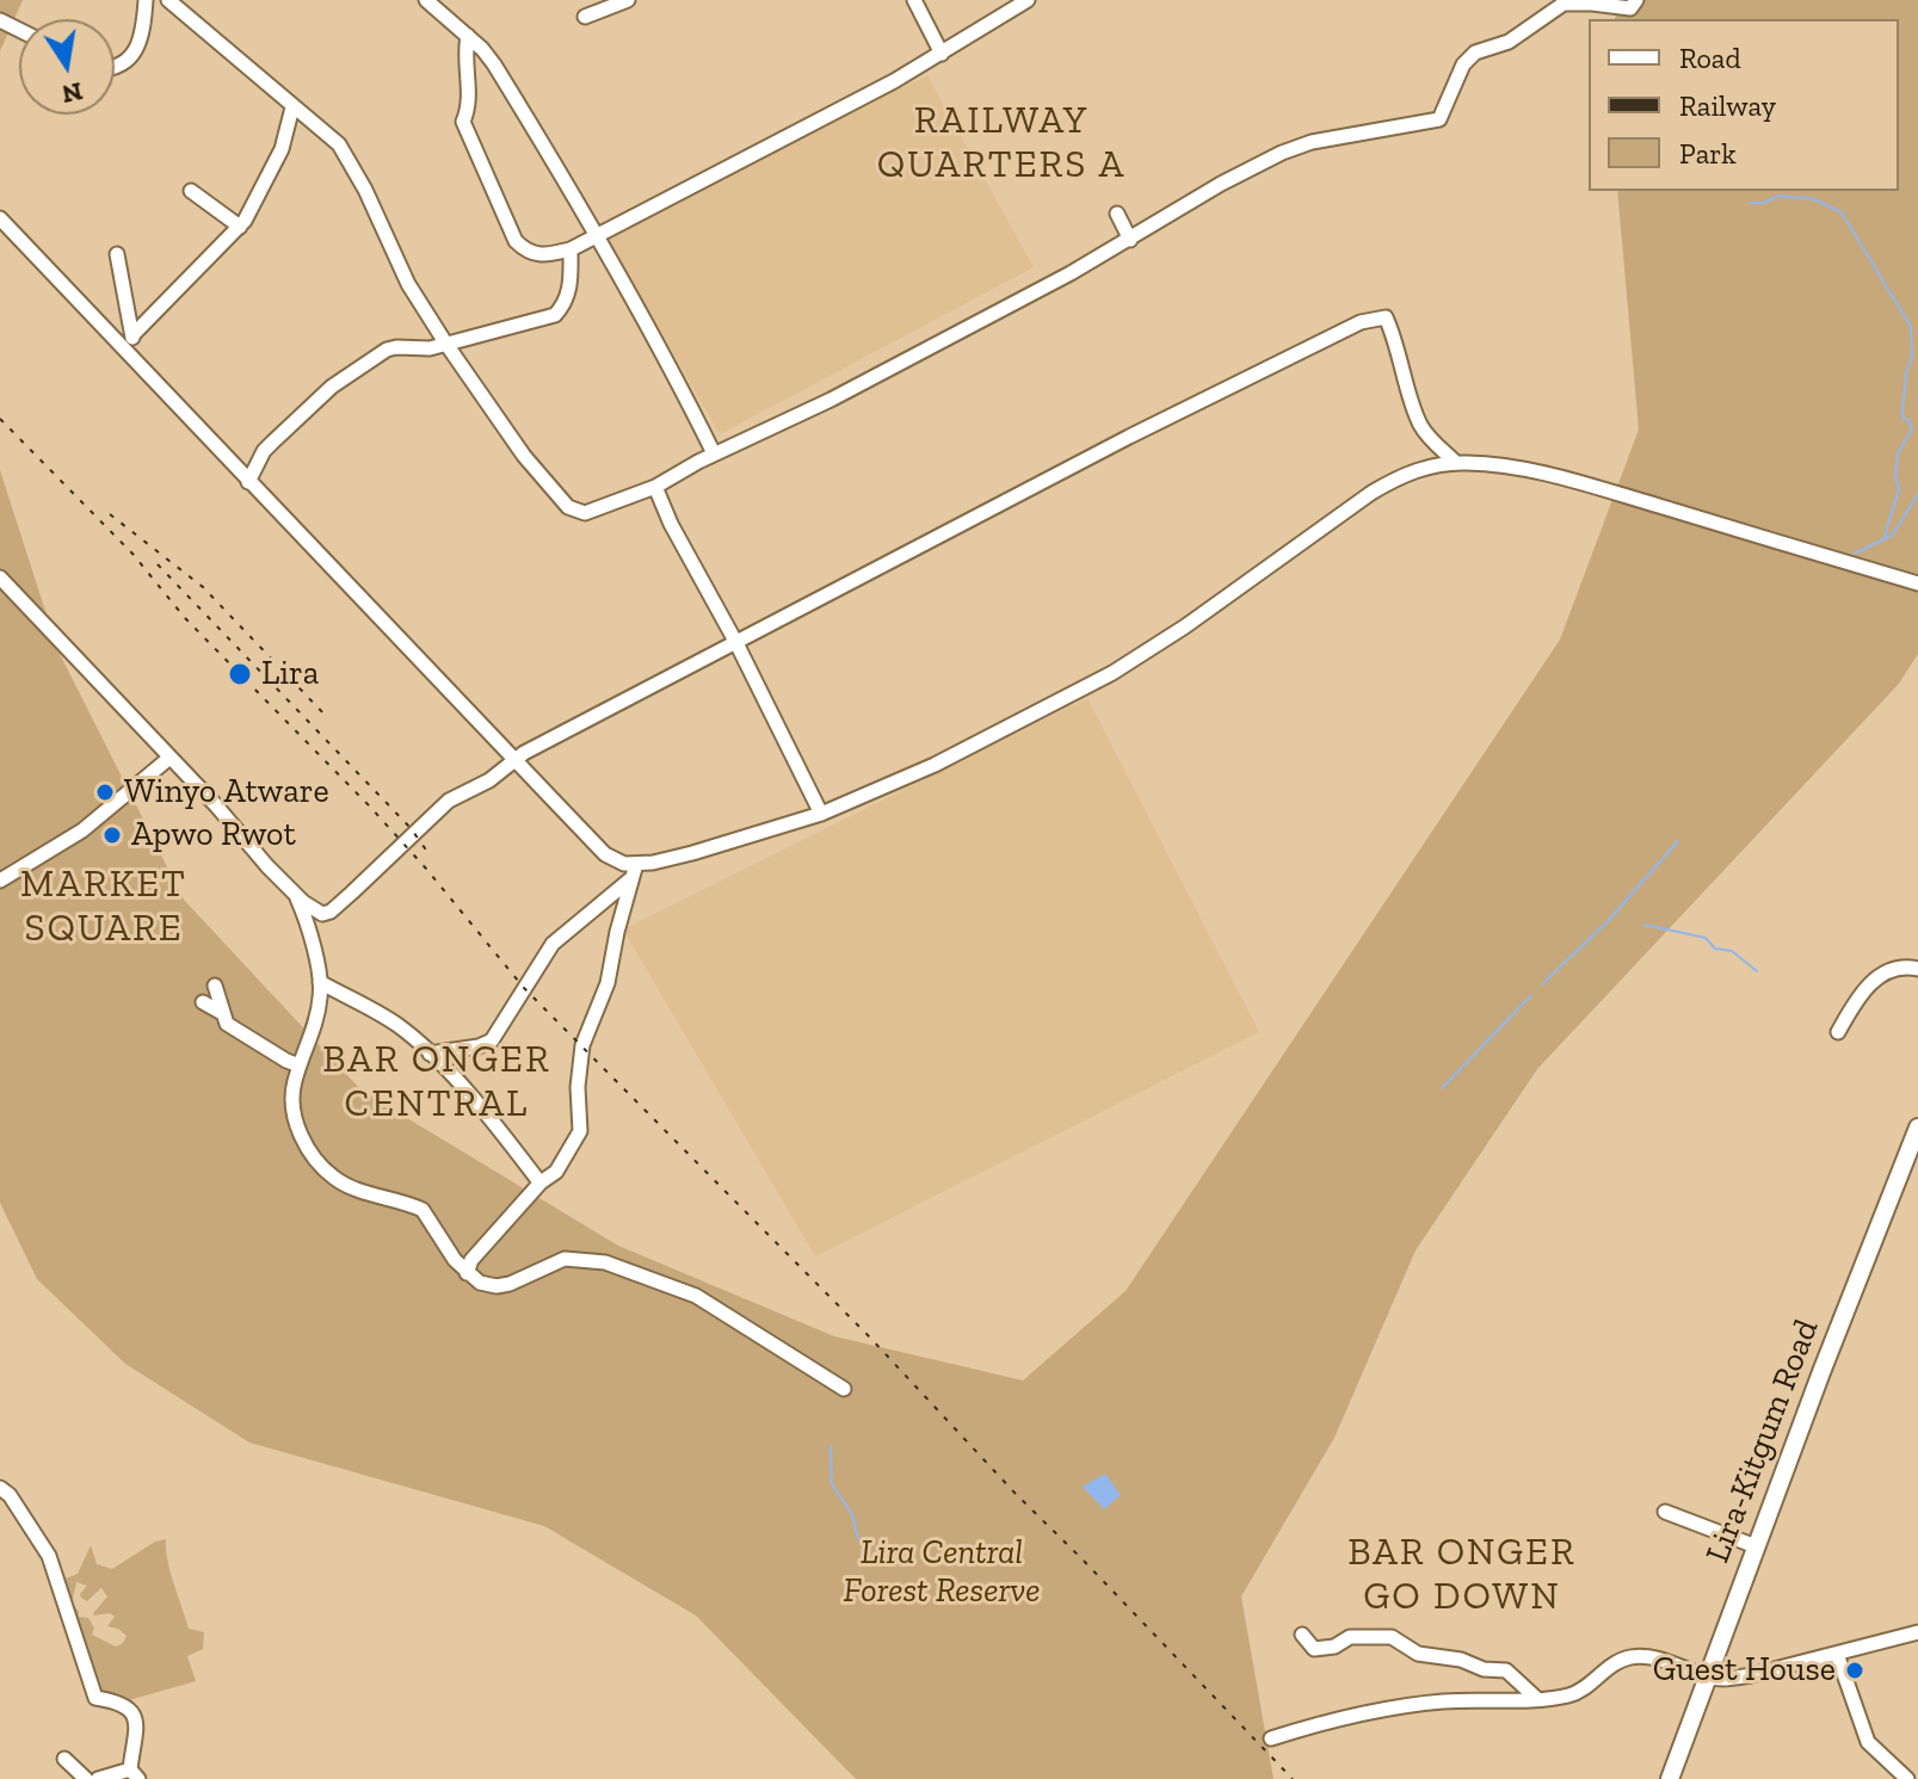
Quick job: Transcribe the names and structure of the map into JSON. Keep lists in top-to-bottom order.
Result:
{
  "streets": {
    "main road": ["Lira-Kitgum Road"]
  },
  "districts": [
    "RAILWAY QUARTERS A",
    "MARKET SQUARE",
    "BAR ONGER CENTRAL",
    "BAR ONGER GO DOWN"
  ],
  "parks": ["Lira Central Forest Reserve"],
  "places": [
    "Lira",
    "Winyo Atware",
    "Apwo Rwot",
    "Guest House"
  ],
  "legend": ["Road", "Railway", "Park"],
  "north": "bottom"
}
